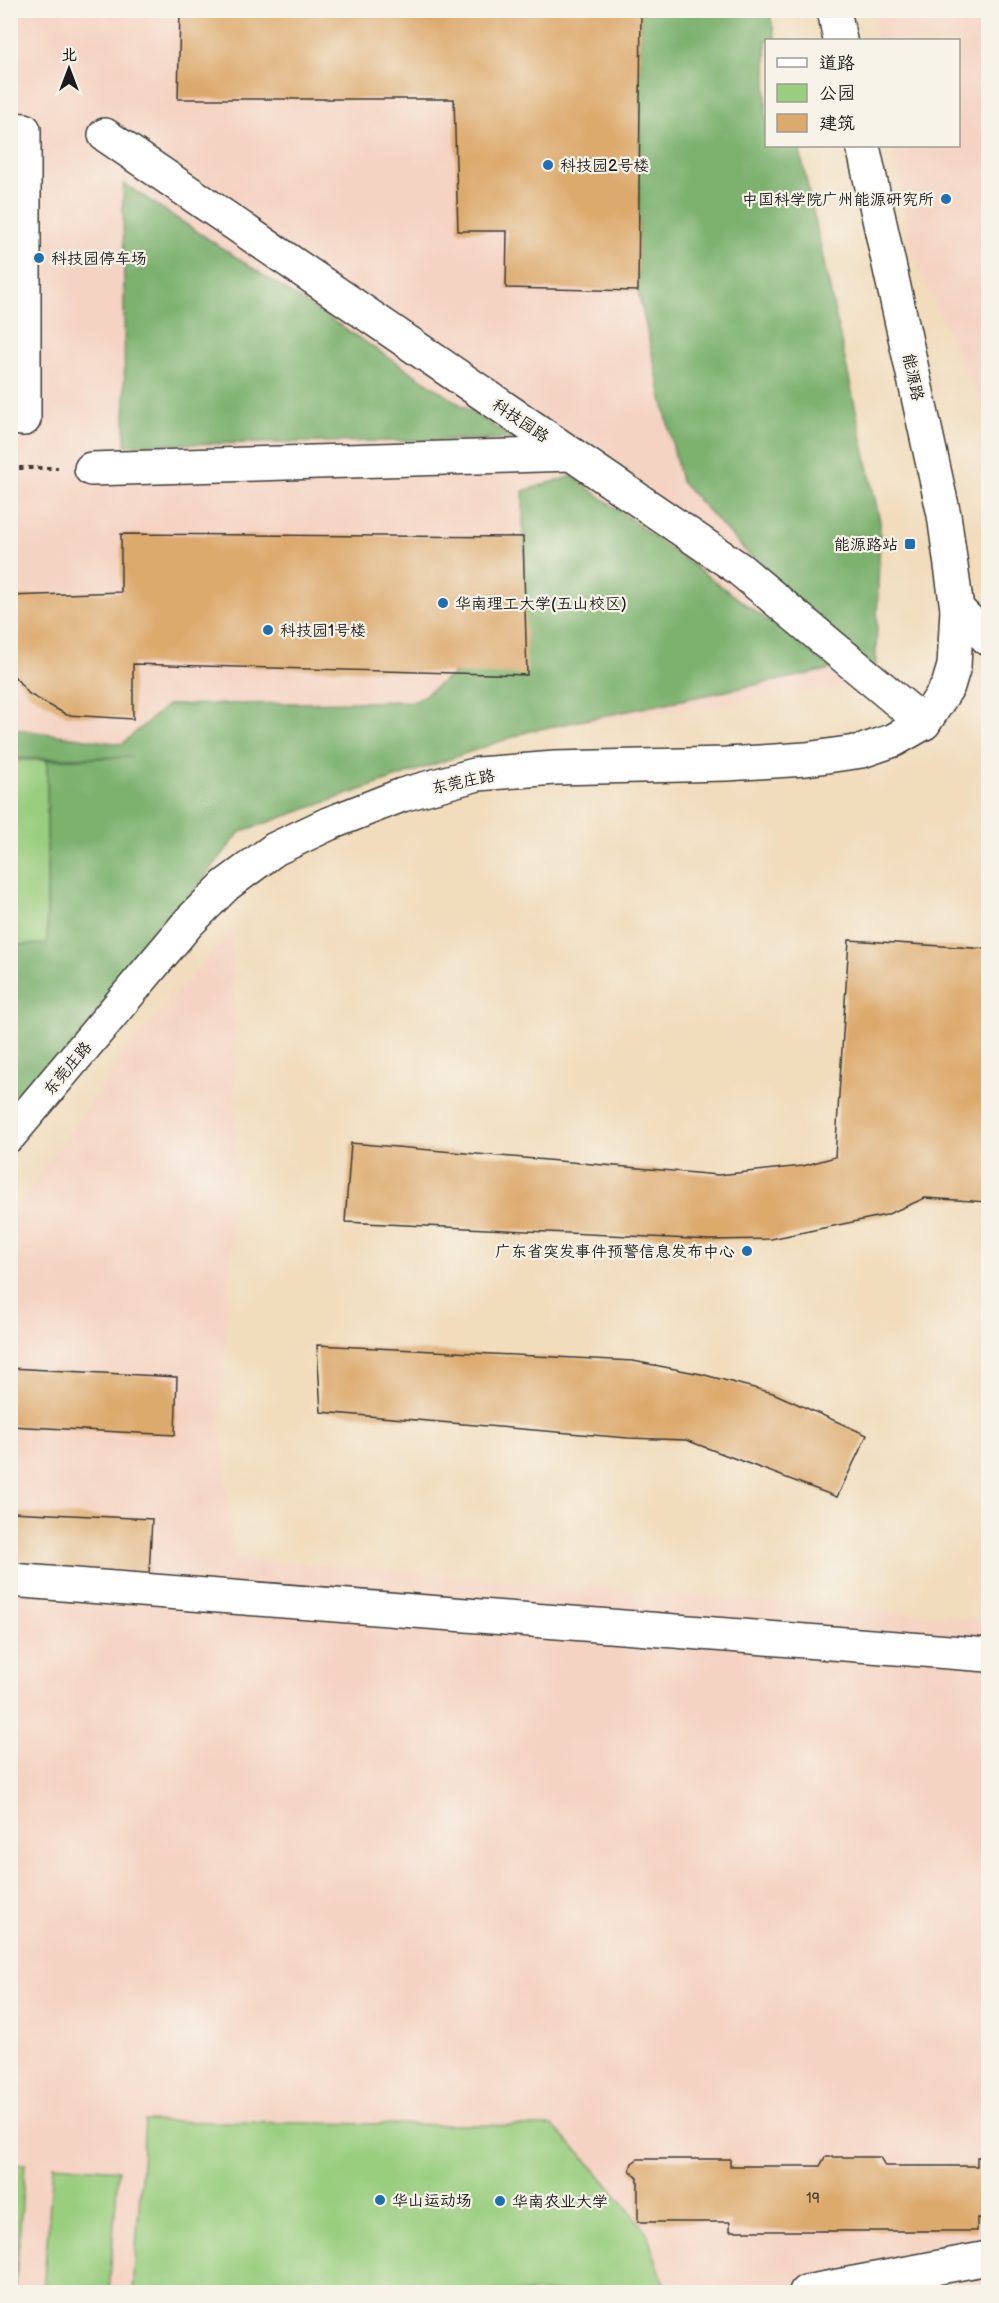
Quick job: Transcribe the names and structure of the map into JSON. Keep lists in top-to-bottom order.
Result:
{
  "streets": {
    "street": ["能源路", "科技园路", "东莞庄路"]
  },
  "crossings": [
    ["能源路", "东莞庄路"],
    ["科技园路", "东莞庄路"]
  ],
  "places": {
    "other": [
      "科技园2号楼",
      "中国科学院广州能源研究所",
      "科技园停车场",
      "华南理工大学(五山校区)",
      "科技园1号楼",
      "广东省突发事件预警信息发布中心",
      "华山运动场",
      "华南农业大学"
    ],
    "transit": ["能源路站"]
  },
  "house_numbers": ["19"],
  "legend": ["道路", "公园", "建筑"],
  "north": "top"
}
